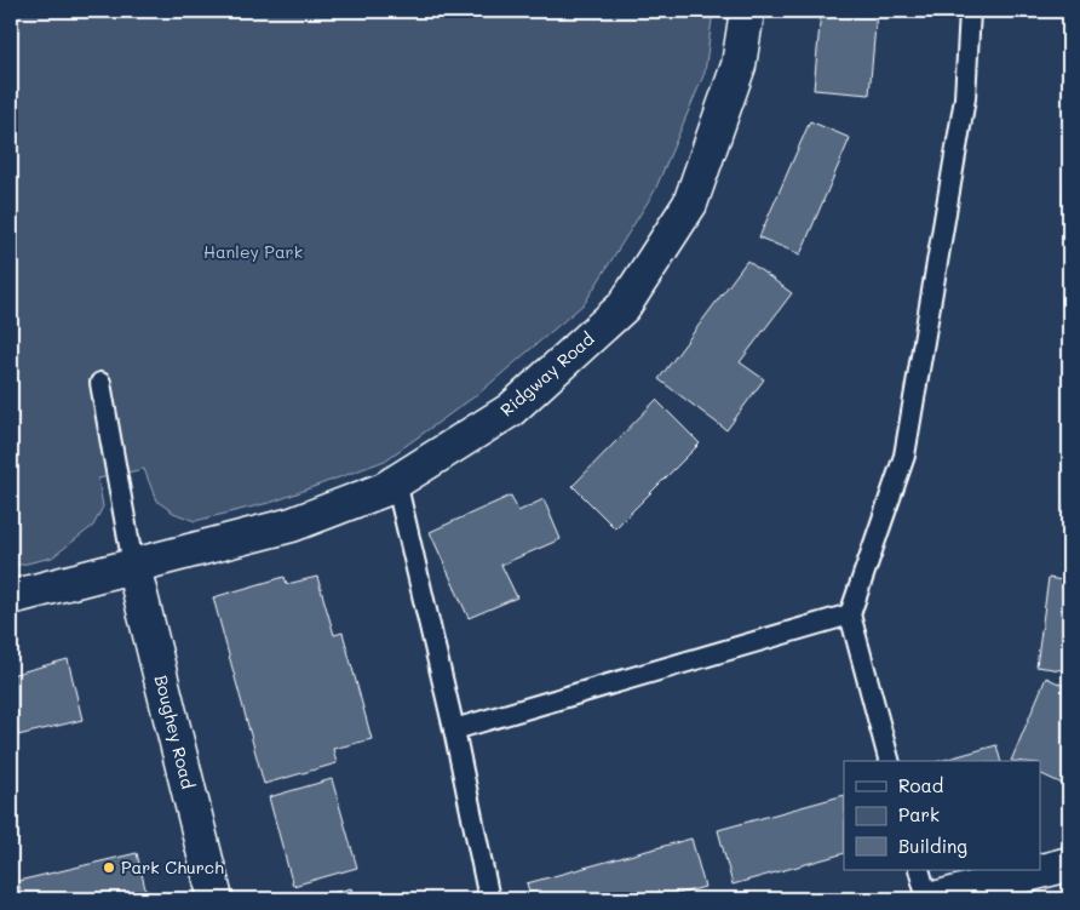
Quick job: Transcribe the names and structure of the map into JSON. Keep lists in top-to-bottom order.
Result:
{
  "streets": {
    "street": ["Ridgway Road", "Boughey Road"]
  },
  "crossings": [
    ["Ridgway Road", "Boughey Road"]
  ],
  "parks": ["Hanley Park"],
  "places": ["Park Church"],
  "legend": ["Road", "Park", "Building"]
}
